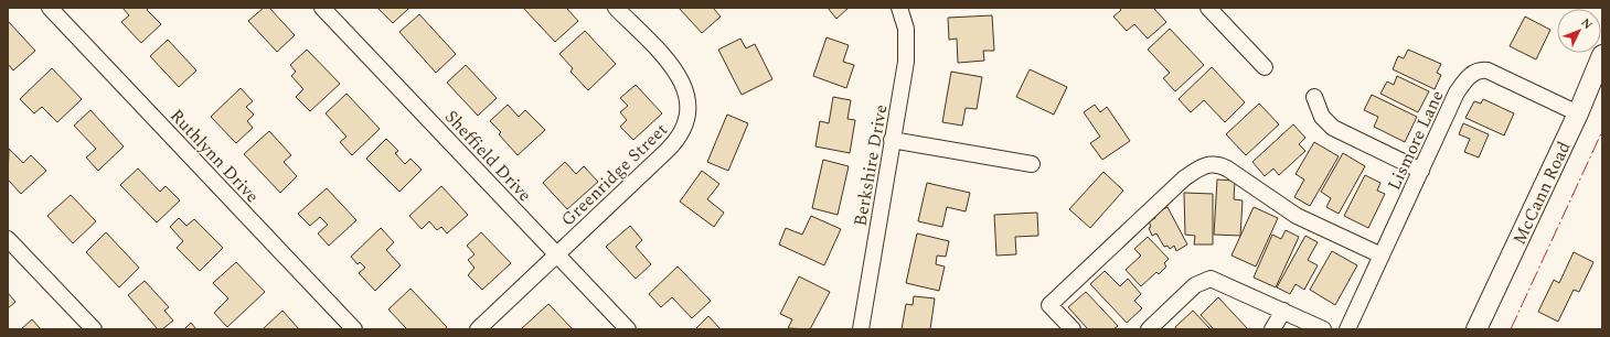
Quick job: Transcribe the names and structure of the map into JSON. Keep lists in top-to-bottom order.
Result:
{
  "streets": {
    "main road": ["McCann Road"],
    "street": [
      "Lismore Lane",
      "Ruthlynn Drive",
      "Sheffield Drive",
      "Berkshire Drive",
      "Greenridge Street"
    ]
  },
  "crossings": [
    ["Lismore Lane", "McCann Road"],
    ["Sheffield Drive", "Greenridge Street"]
  ],
  "north": "top right"
}
